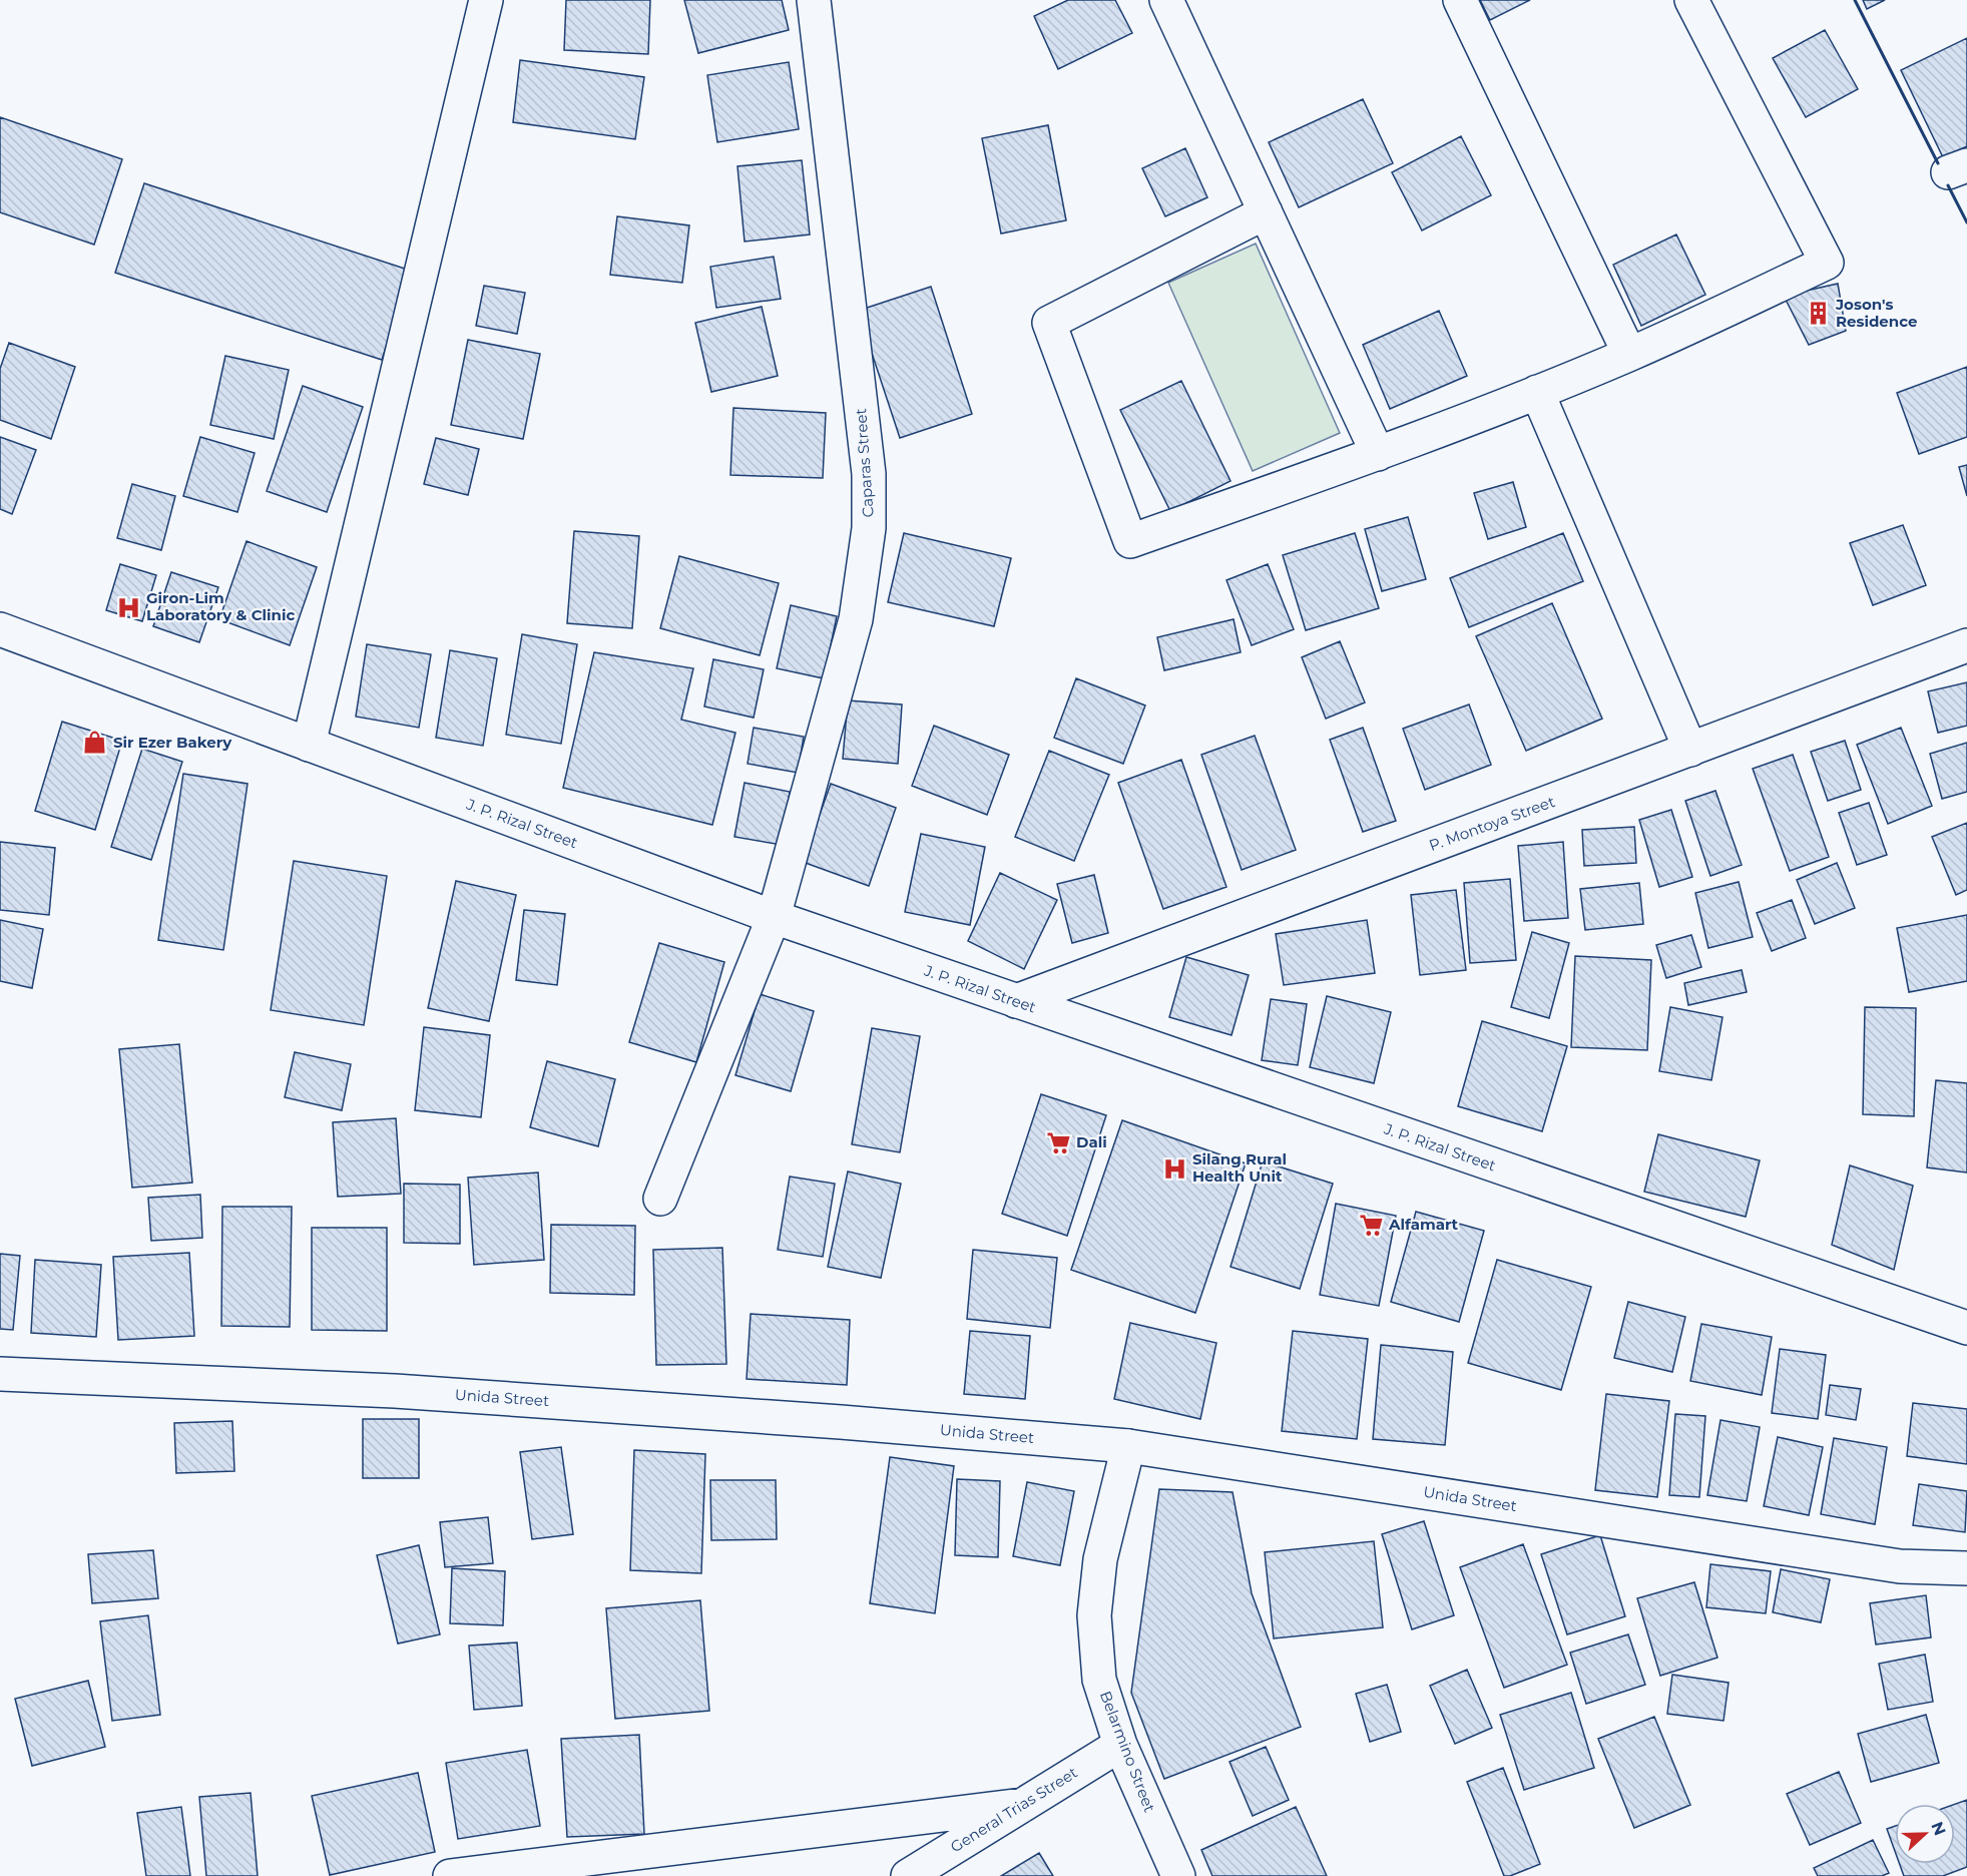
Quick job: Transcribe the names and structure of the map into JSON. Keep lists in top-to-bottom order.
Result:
{
  "streets": {
    "street": [
      "Caparas Street",
      "J. P. Rizal Street",
      "P. Montoya Street",
      "Unida Street",
      "Belarmino Street",
      "General Trias Street"
    ]
  },
  "crossings": [
    ["Caparas Street", "J. P. Rizal Street"],
    ["J. P. Rizal Street", "P. Montoya Street"],
    ["Unida Street", "Belarmino Street"],
    ["Belarmino Street", "General Trias Street"]
  ],
  "places": {
    "building": ["Joson's Residence"],
    "hospital": ["Giron-Lim Laboratory & Clinic", "Silang Rural Health Unit"],
    "shop": ["Sir Ezer Bakery"],
    "supermarket": ["Dali", "Alfamart"]
  },
  "north": "right"
}
